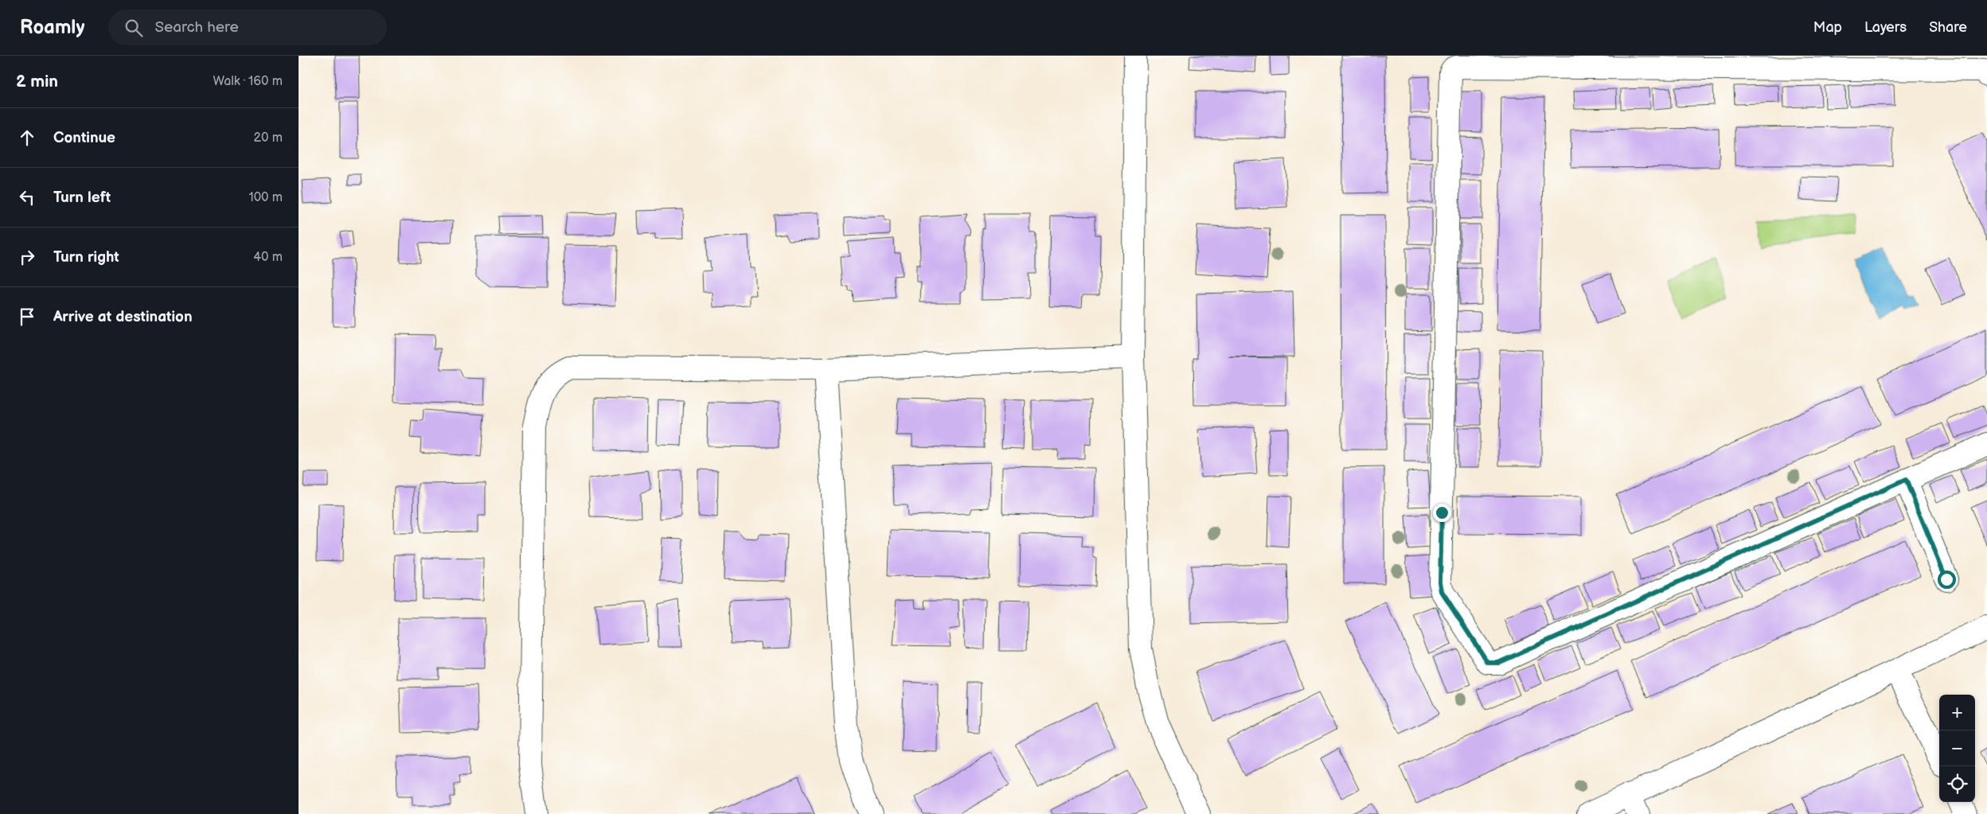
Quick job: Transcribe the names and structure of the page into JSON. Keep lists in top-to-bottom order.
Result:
{
  "page": {
    "header": "Roamly",
    "search": "Search here",
    "nav": ["Map", "Layers", "Share"],
    "heading": ["2 min", "Walk · 160 m"],
    "list": [
      ["Continue", "20 m"],
      ["Turn left", "100 m"],
      ["Turn right", "40 m"],
      "Arrive at destination"
    ],
    "map_buttons": ["+", "−"]
  }
}
